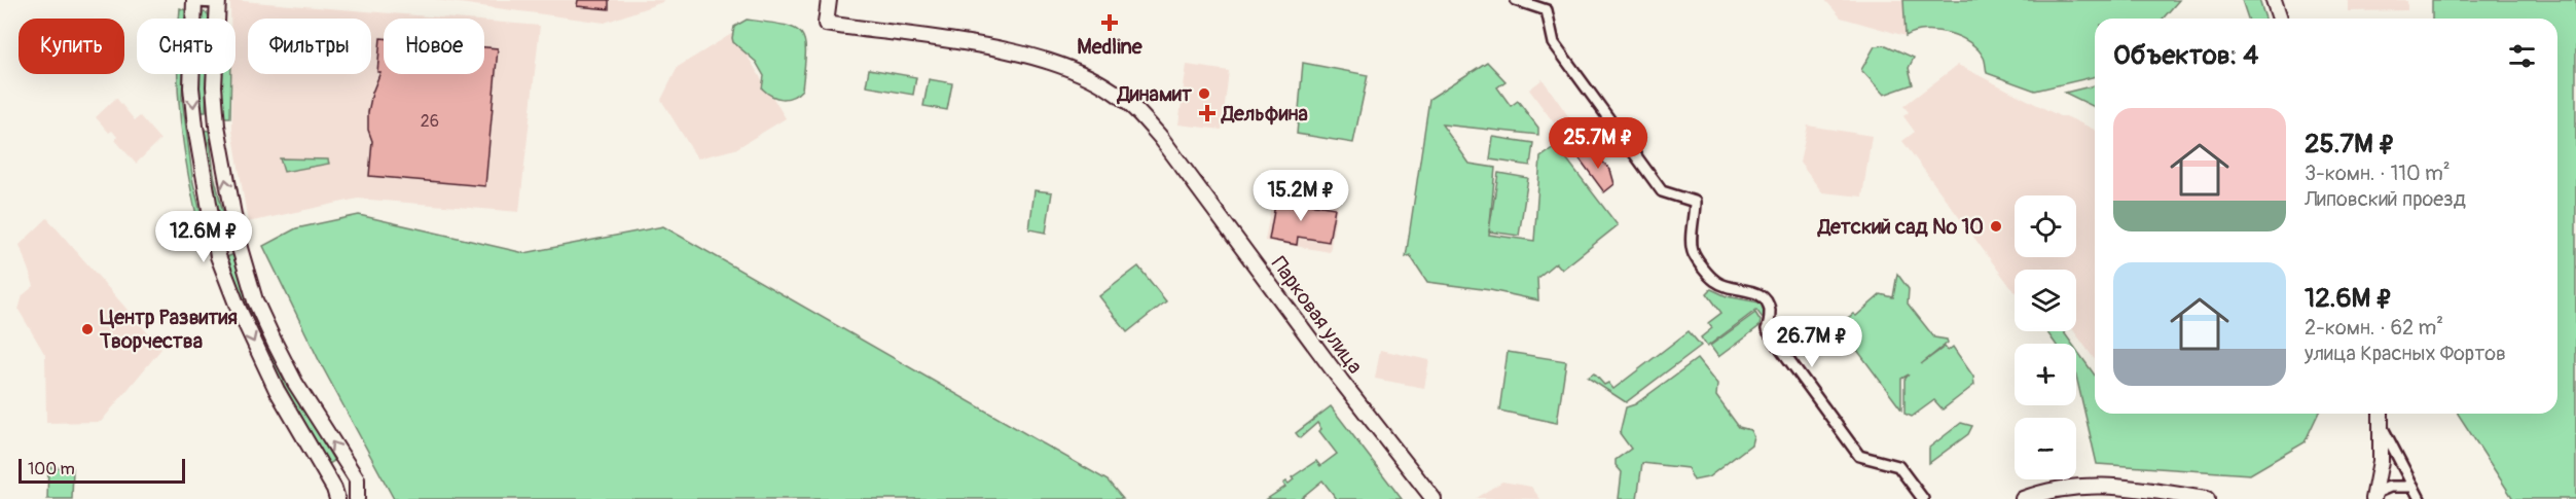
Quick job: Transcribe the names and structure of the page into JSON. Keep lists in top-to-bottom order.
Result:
{
  "streets": {
    "street": ["Парковая улица"]
  },
  "places": {
    "health": ["Medline", "Дельфина"],
    "other": ["Динамит", "Детский сад № 10", "Центр Развития Творчества"]
  },
  "house_numbers": ["26"],
  "scale_bar": "100 m",
  "page": {
    "chip": [
      "Купить",
      "Снять",
      "Фильтры",
      "Новое"
    ],
    "heading": "Объектов: 4",
    "list": [
      {
        "name": "25.7M ₽",
        "note": "3-комн. · 110 m² · Липовский проезд"
      },
      {
        "name": "12.6M ₽",
        "note": "2-комн. · 62 m² · улица Красных Фортов"
      }
    ],
    "price": [
      "25.7M ₽",
      "15.2M ₽",
      "12.6M ₽",
      "26.7M ₽"
    ],
    "map_buttons": ["+", "−"],
    "scale": "100 m"
  }
}
